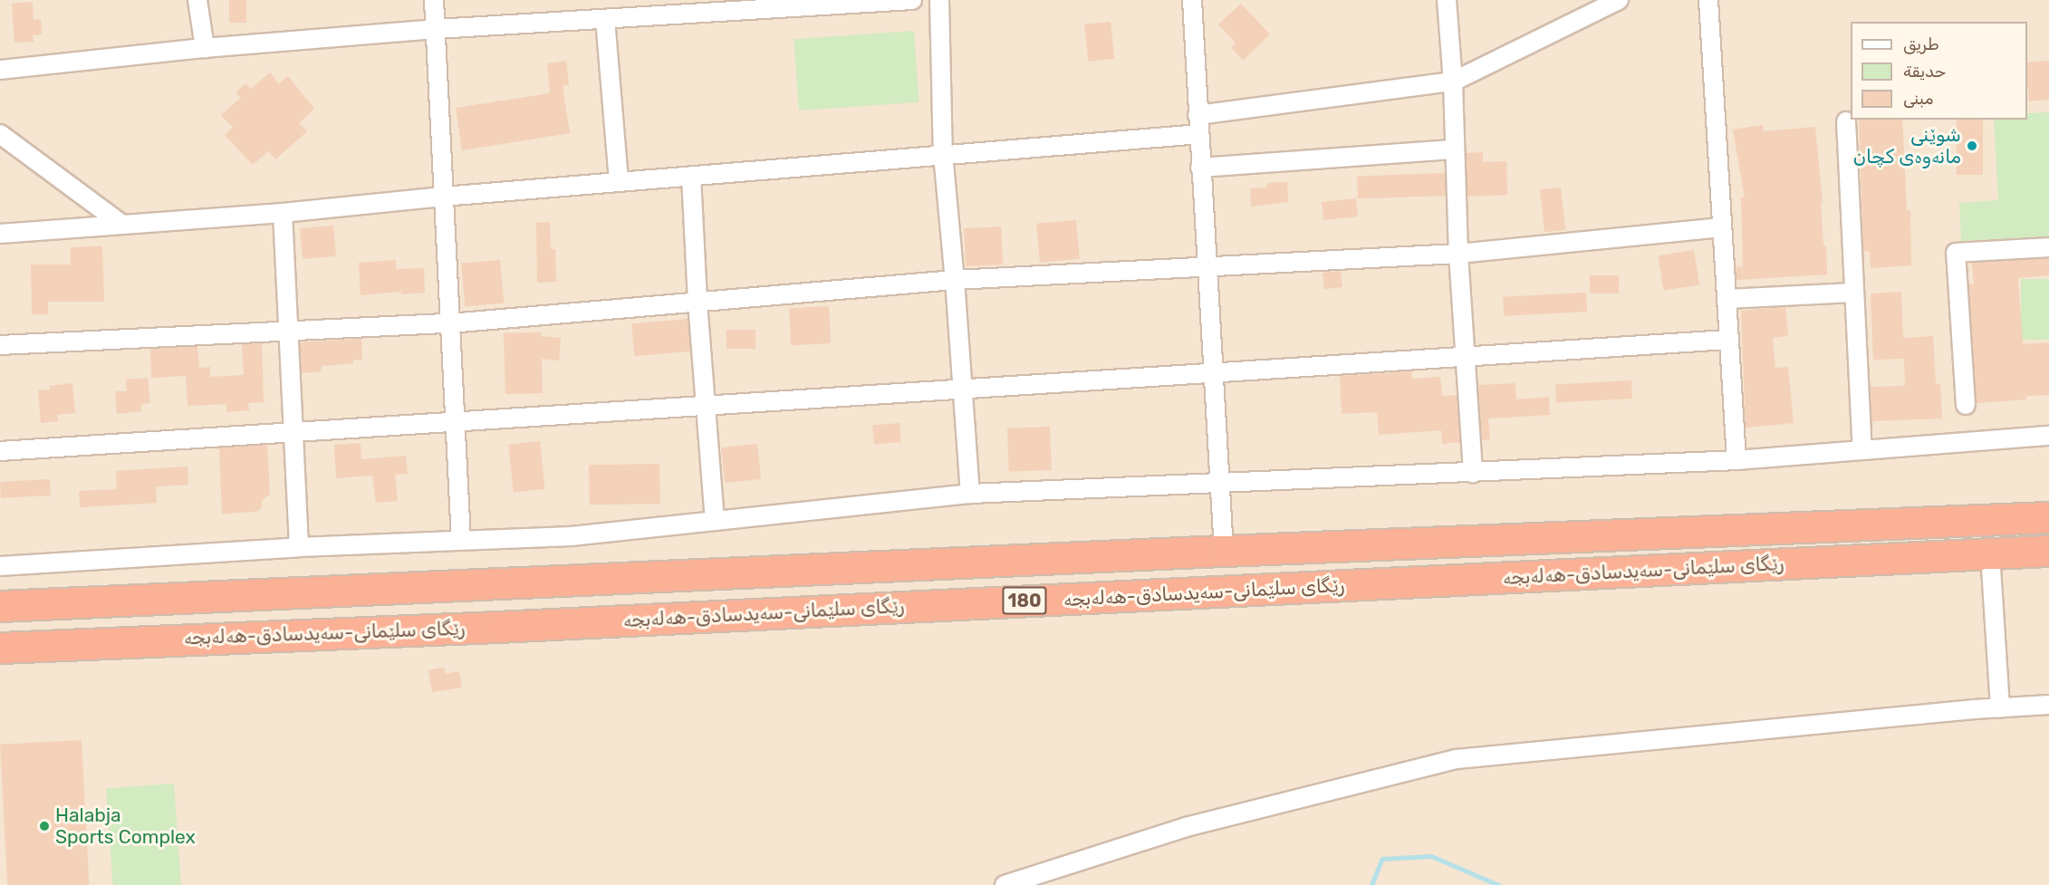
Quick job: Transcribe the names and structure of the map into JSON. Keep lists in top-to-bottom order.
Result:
{
  "streets": {
    "highway": ["رێگای سلێمانی-سەیدسادق-هەلەبجە", "180"]
  },
  "places": ["شوێنی مانەوەی کچان", "Halabja Sports Complex"],
  "legend": ["طريق", "حديقة", "مبنى"]
}
